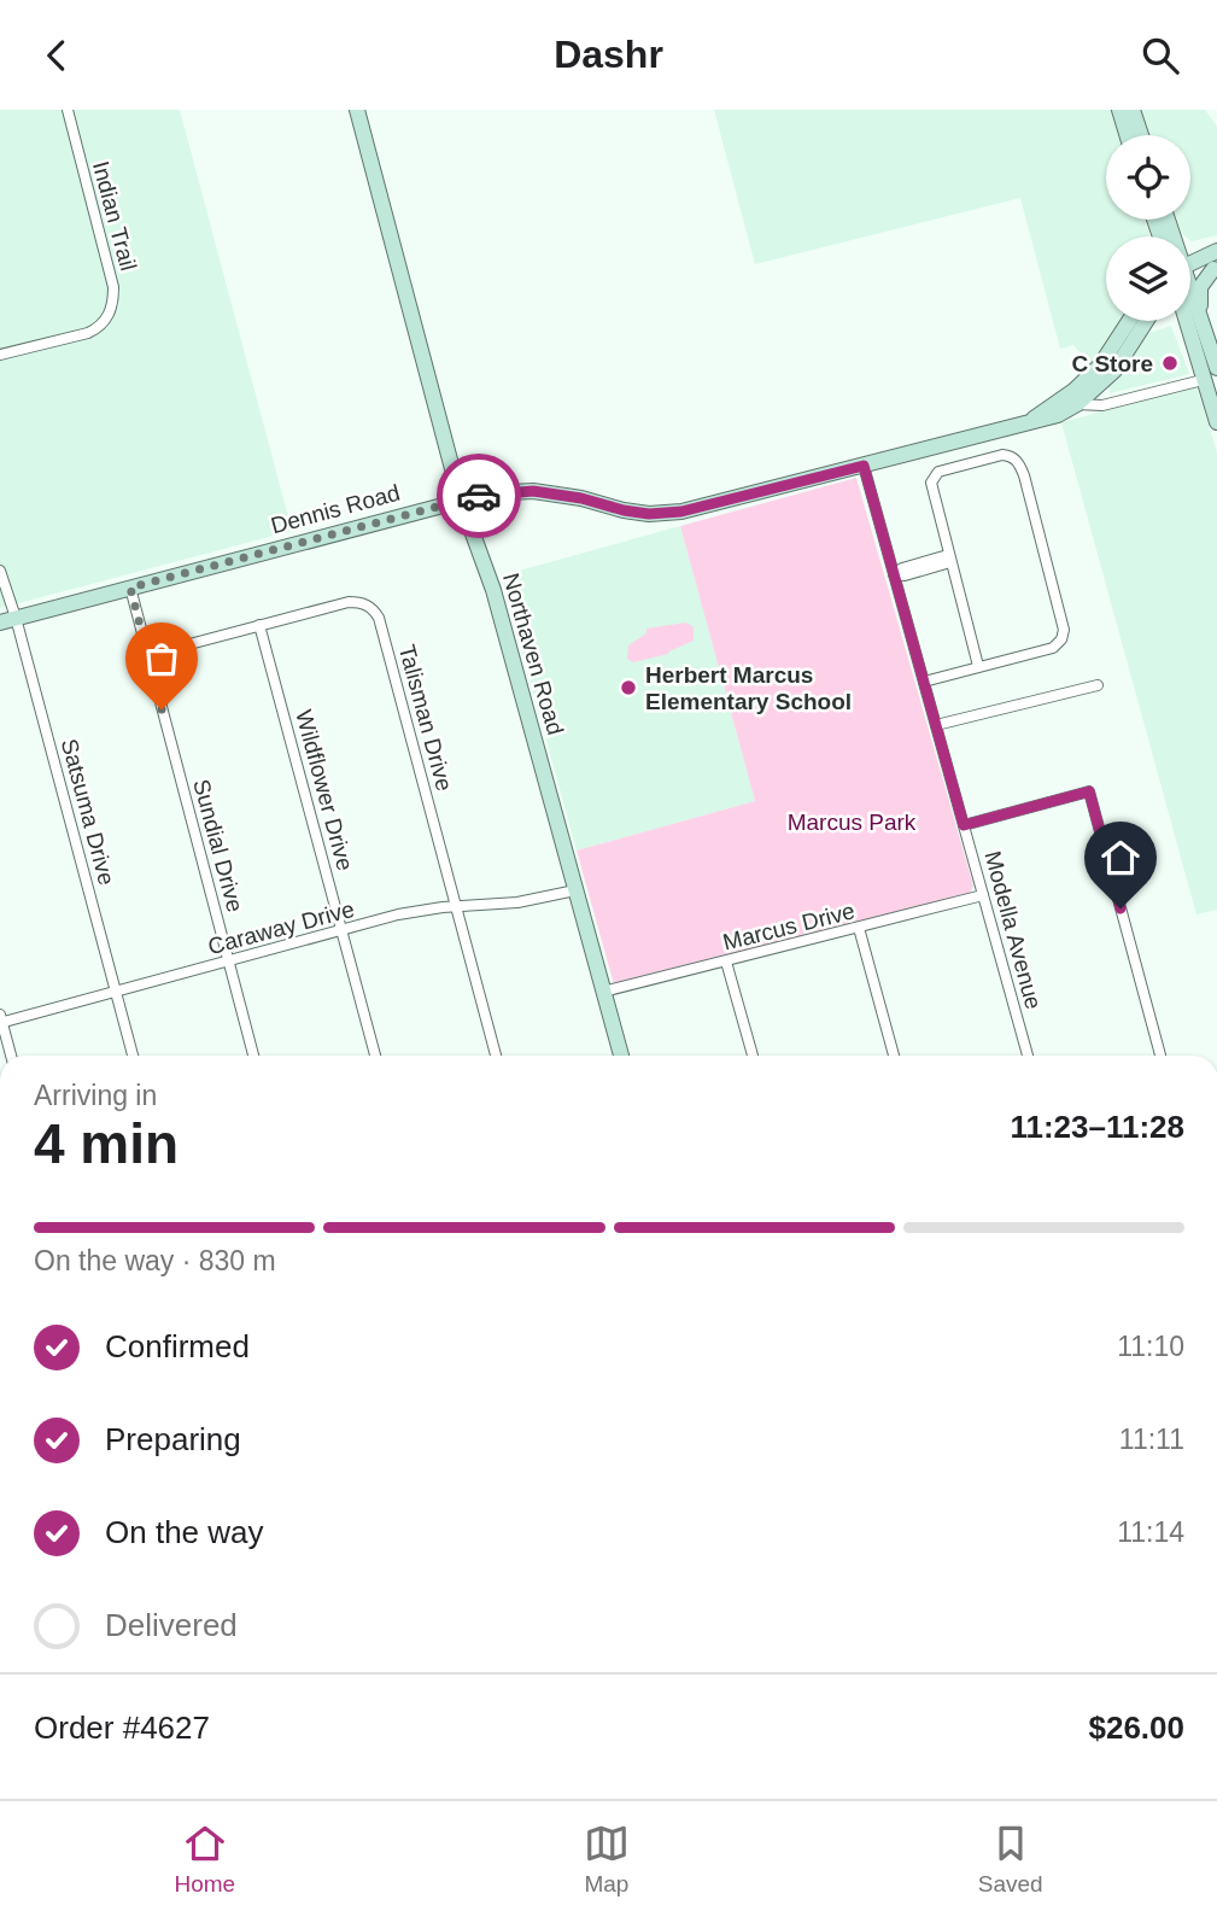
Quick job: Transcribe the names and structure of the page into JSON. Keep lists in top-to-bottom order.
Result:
{
  "streets": {
    "street": [
      "Indian Trail",
      "Dennis Road",
      "Northaven Road",
      "Talisman Drive",
      "Wildflower Drive",
      "Satsuma Drive",
      "Sundial Drive",
      "Marcus Drive",
      "Caraway Drive",
      "Modella Avenue"
    ]
  },
  "crossings": [
    ["Dennis Road", "Northaven Road"],
    ["Dennis Road", "Satsuma Drive"],
    ["Dennis Road", "Sundial Drive"],
    ["Dennis Road", "Modella Avenue"],
    ["Northaven Road", "Marcus Drive"],
    ["Northaven Road", "Caraway Drive"],
    ["Talisman Drive", "Wildflower Drive"],
    ["Talisman Drive", "Sundial Drive"],
    ["Talisman Drive", "Caraway Drive"],
    ["Wildflower Drive", "Caraway Drive"],
    ["Satsuma Drive", "Caraway Drive"],
    ["Sundial Drive", "Caraway Drive"],
    ["Marcus Drive", "Modella Avenue"]
  ],
  "parks": ["Marcus Park"],
  "places": ["C Store", "Herbert Marcus Elementary School"],
  "page": {
    "header": "Dashr",
    "heading": ["4 min", "Arriving in", "11:23–11:28"],
    "panel": ["Order #4627", "$26.00"],
    "bar": "On the way · 830 m",
    "list": [
      ["Confirmed", "11:10"],
      ["Preparing", "11:11"],
      ["On the way", "11:14"],
      "Delivered"
    ],
    "tabs": ["Home", "Map", "Saved"]
  }
}
